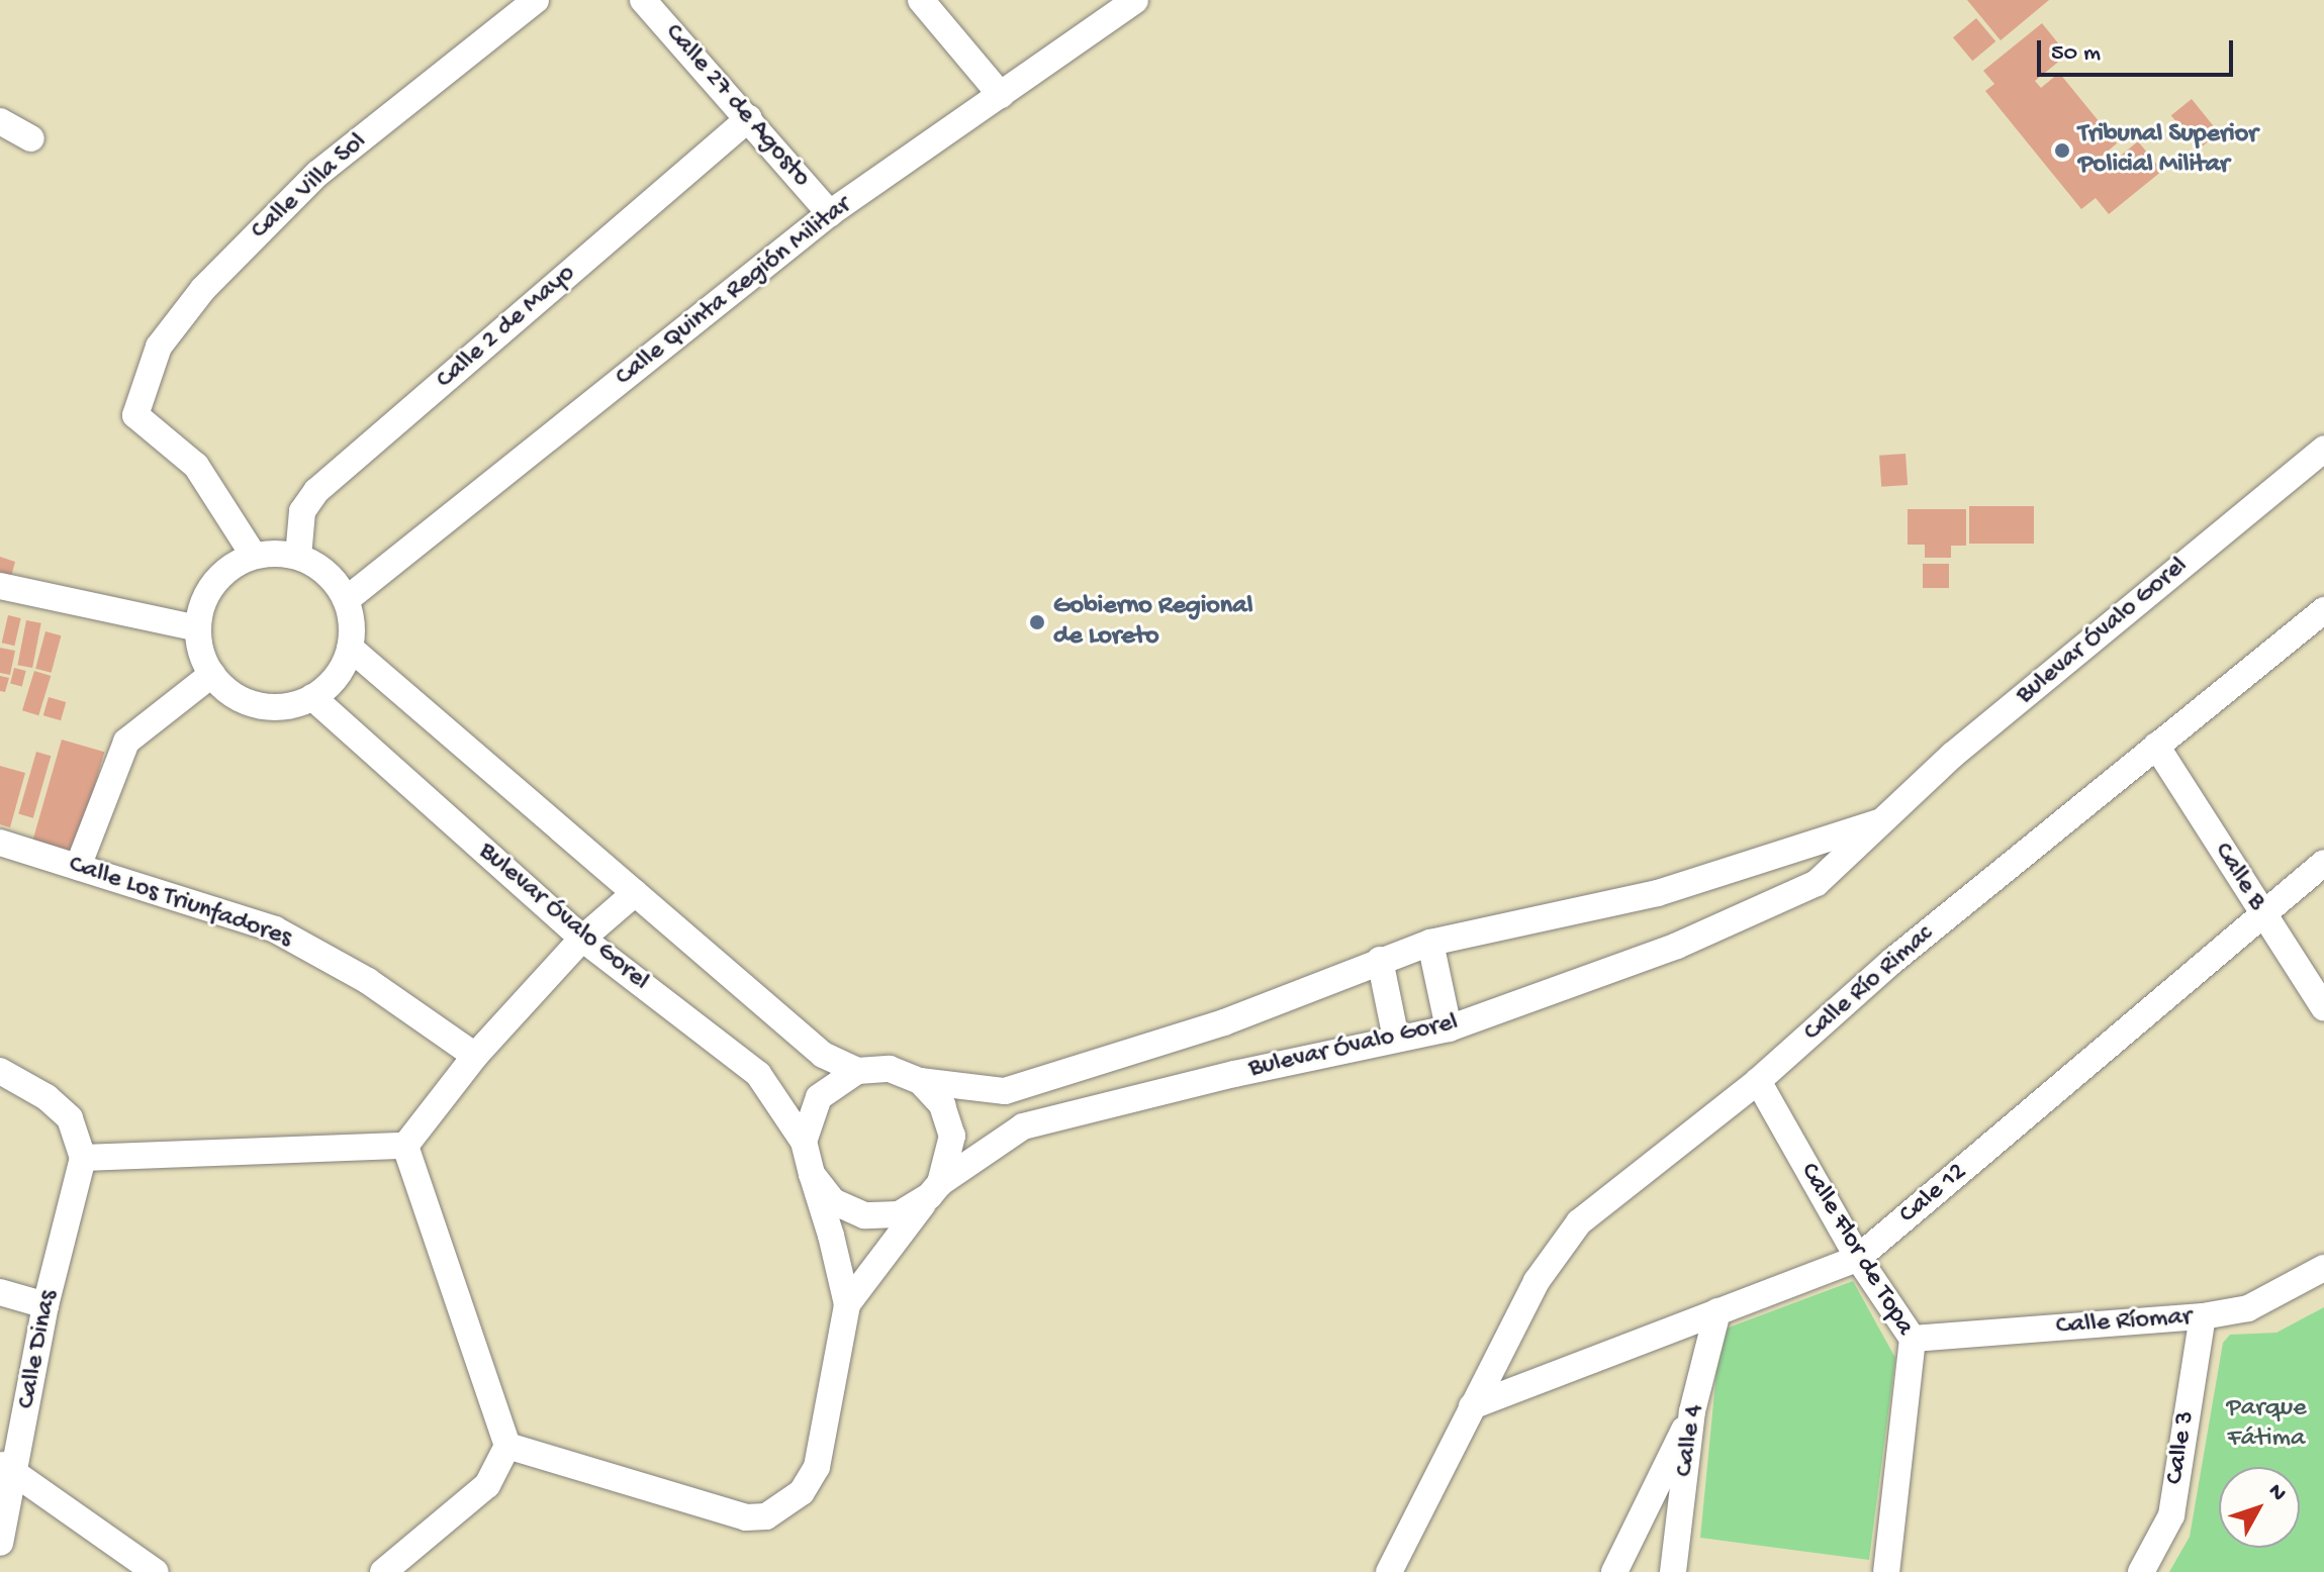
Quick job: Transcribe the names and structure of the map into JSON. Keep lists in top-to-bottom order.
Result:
{
  "streets": {
    "street": [
      "Calle 27 de Agosto",
      "Calle Villa Sol",
      "Calle Quinta Región Militar",
      "Calle 2 de Mayo",
      "Bulevar Óvalo Gorel",
      "Calle B",
      "Calle Los Triunfadores",
      "Calle Río Rimac",
      "Cale 12",
      "Calle Flor de Topa",
      "Calle Ríomar",
      "Calle Dinas",
      "Calle 4",
      "Calle 3"
    ]
  },
  "crossings": [
    ["Calle 27 de Agosto", "Calle Quinta Región Militar"],
    ["Calle 27 de Agosto", "Calle 2 de Mayo"],
    ["Calle Villa Sol", "Calle Quinta Región Militar"],
    ["Calle Villa Sol", "Calle 2 de Mayo"],
    ["Calle Villa Sol", "Bulevar Óvalo Gorel"],
    ["Calle Quinta Región Militar", "Calle 2 de Mayo"],
    ["Calle Quinta Región Militar", "Bulevar Óvalo Gorel"],
    ["Calle 2 de Mayo", "Bulevar Óvalo Gorel"],
    ["Calle B", "Calle Río Rimac"],
    ["Calle B", "Cale 12"],
    ["Calle Río Rimac", "Cale 12"],
    ["Calle Río Rimac", "Calle Flor de Topa"],
    ["Cale 12", "Calle Flor de Topa"],
    ["Cale 12", "Calle 4"],
    ["Calle Flor de Topa", "Calle Ríomar"],
    ["Calle Ríomar", "Calle 3"]
  ],
  "parks": ["Parque Fátima"],
  "places": ["Tribunal Superior Policial Militar", "Gobierno Regional de Loreto"],
  "scale_bar": "50 m",
  "north": "top right"
}
